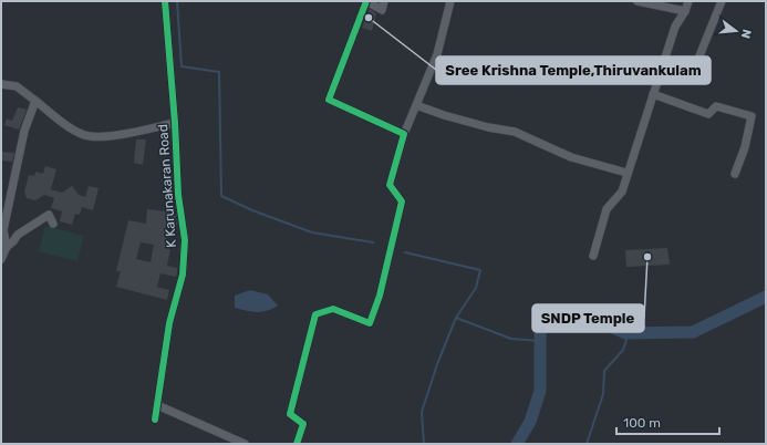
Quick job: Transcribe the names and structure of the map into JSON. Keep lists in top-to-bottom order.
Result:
{
  "streets": {
    "street": ["K Karunakaran Road"]
  },
  "places": ["Sree Krishna Temple,Thiruvankulam", "SNDP Temple"],
  "scale_bar": "100 m",
  "north": "right"
}
